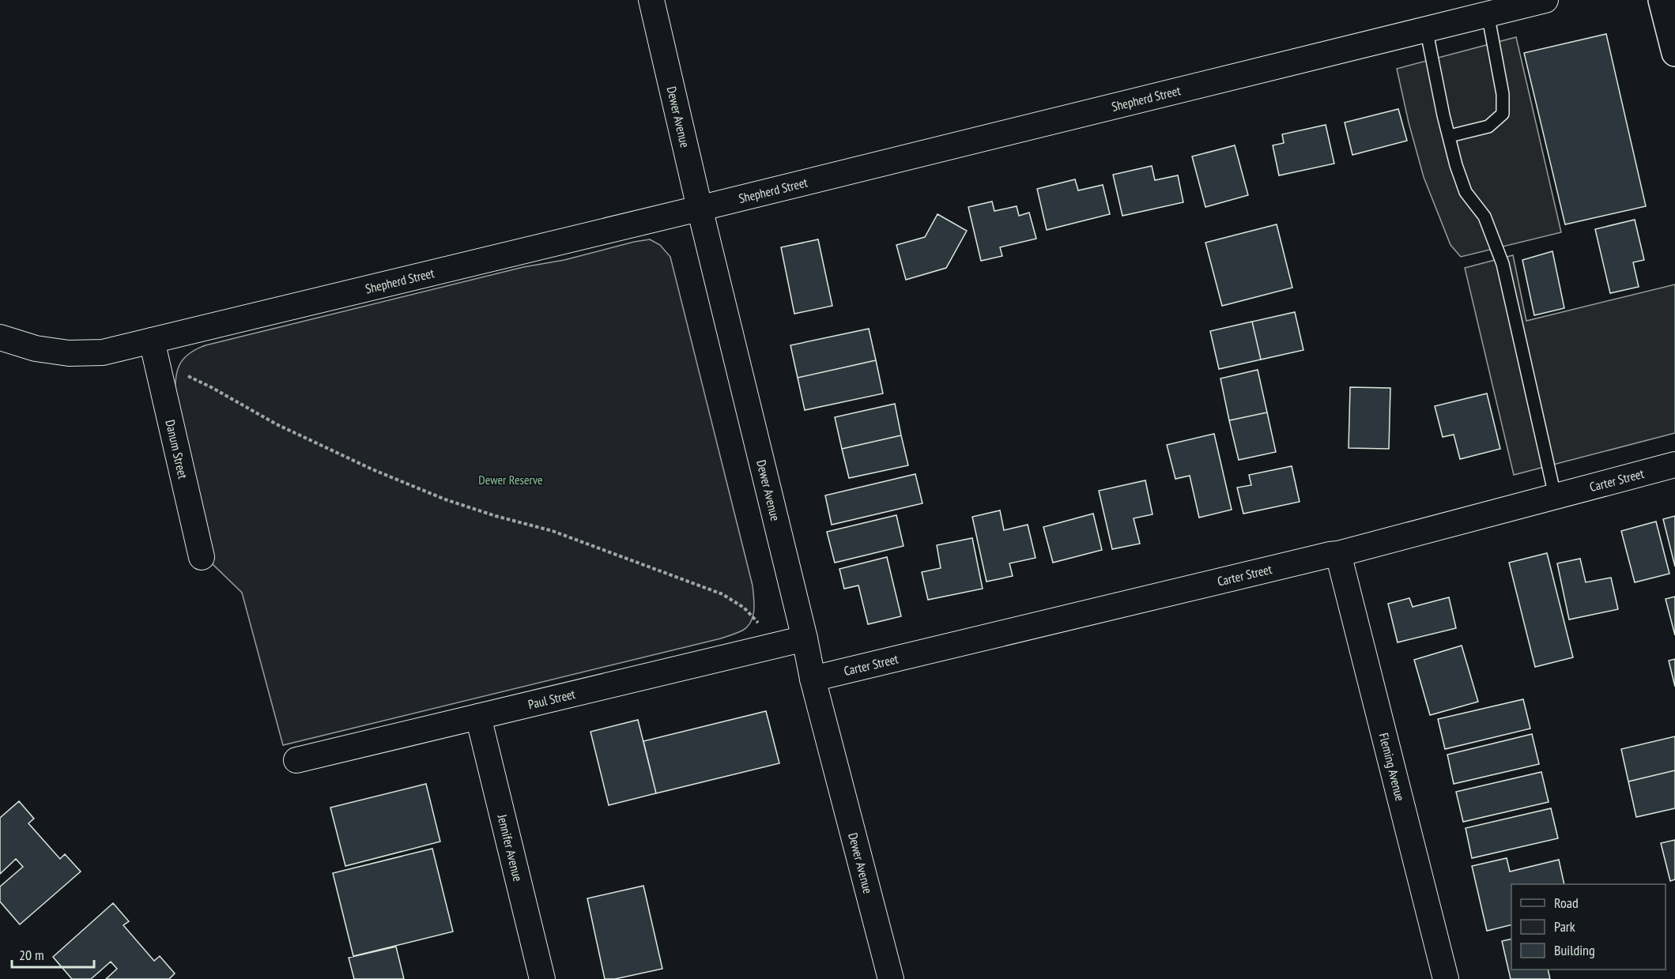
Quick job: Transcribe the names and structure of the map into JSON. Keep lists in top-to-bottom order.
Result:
{
  "streets": {
    "street": [
      "Shepherd Street",
      "Dewer Avenue",
      "Danum Street",
      "Carter Street",
      "Paul Street",
      "Fleming Avenue",
      "Jennifer Avenue"
    ]
  },
  "crossings": [
    ["Shepherd Street", "Dewer Avenue"],
    ["Shepherd Street", "Danum Street"],
    ["Dewer Avenue", "Carter Street"],
    ["Dewer Avenue", "Paul Street"],
    ["Carter Street", "Fleming Avenue"],
    ["Paul Street", "Jennifer Avenue"]
  ],
  "parks": ["Dewer Reserve"],
  "legend": ["Road", "Park", "Building"],
  "scale_bar": "20 m"
}
